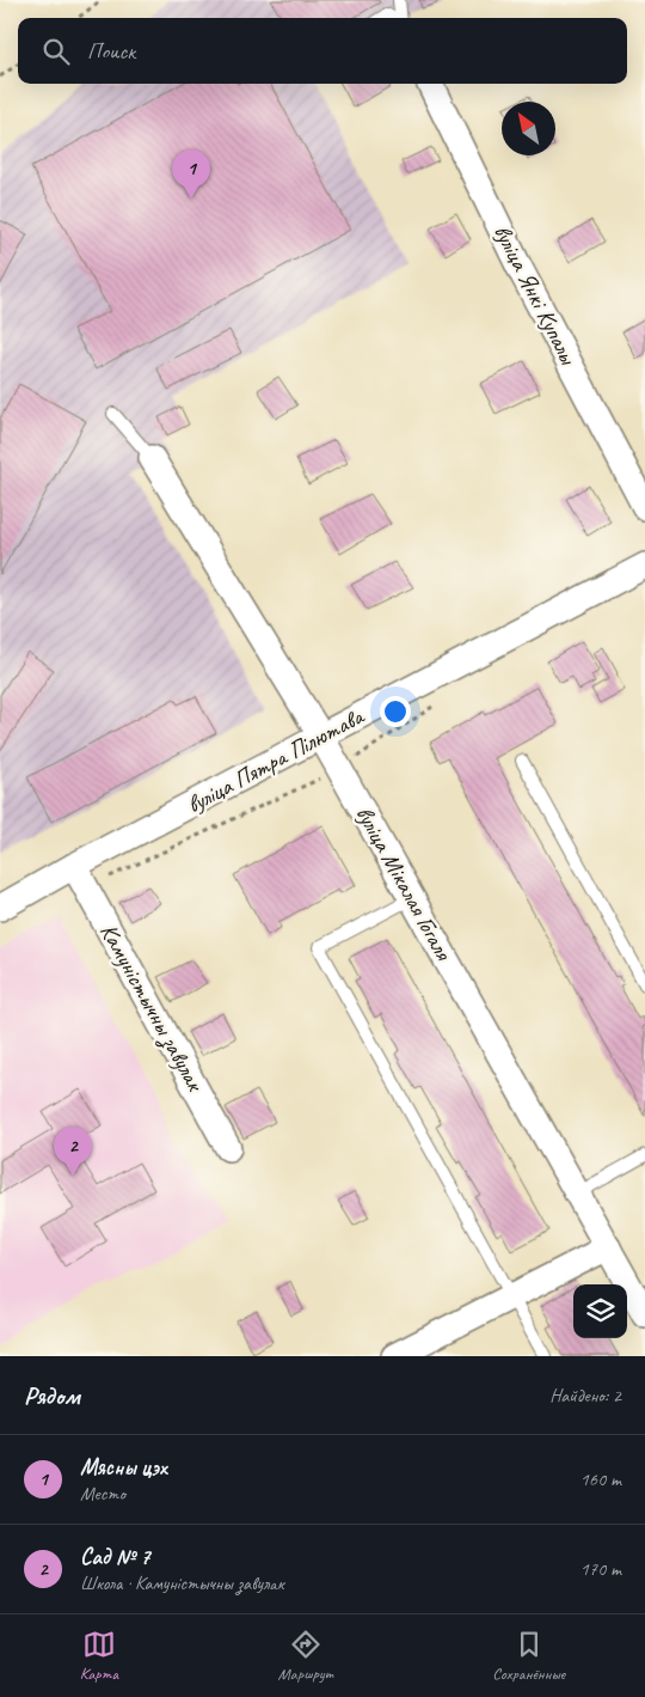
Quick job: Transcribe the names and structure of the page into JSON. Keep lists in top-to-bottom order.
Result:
{
  "streets": {
    "street": [
      "вуліца Янкі Купалы",
      "вуліца Пятра Пілютава",
      "вуліца Мікалая Гогаля",
      "Камуністычны завулак"
    ]
  },
  "crossings": [
    ["вуліца Пятра Пілютава", "вуліца Мікалая Гогаля"],
    ["вуліца Пятра Пілютава", "Камуністычны завулак"]
  ],
  "north": "top left",
  "page": {
    "search": "Поиск",
    "pins": ["1", "2"],
    "heading": ["Рядом", "Найдено: 2"],
    "list": [
      {
        "mark": "1",
        "name": "Мясны цэх",
        "note": "Место",
        "value": "160 m"
      },
      {
        "mark": "2",
        "name": "Сад № 7",
        "note": "Школа · Камуністычны завулак",
        "value": "170 m"
      }
    ],
    "nav": ["Карта", "Маршрут", "Сохранённые"]
  }
}
